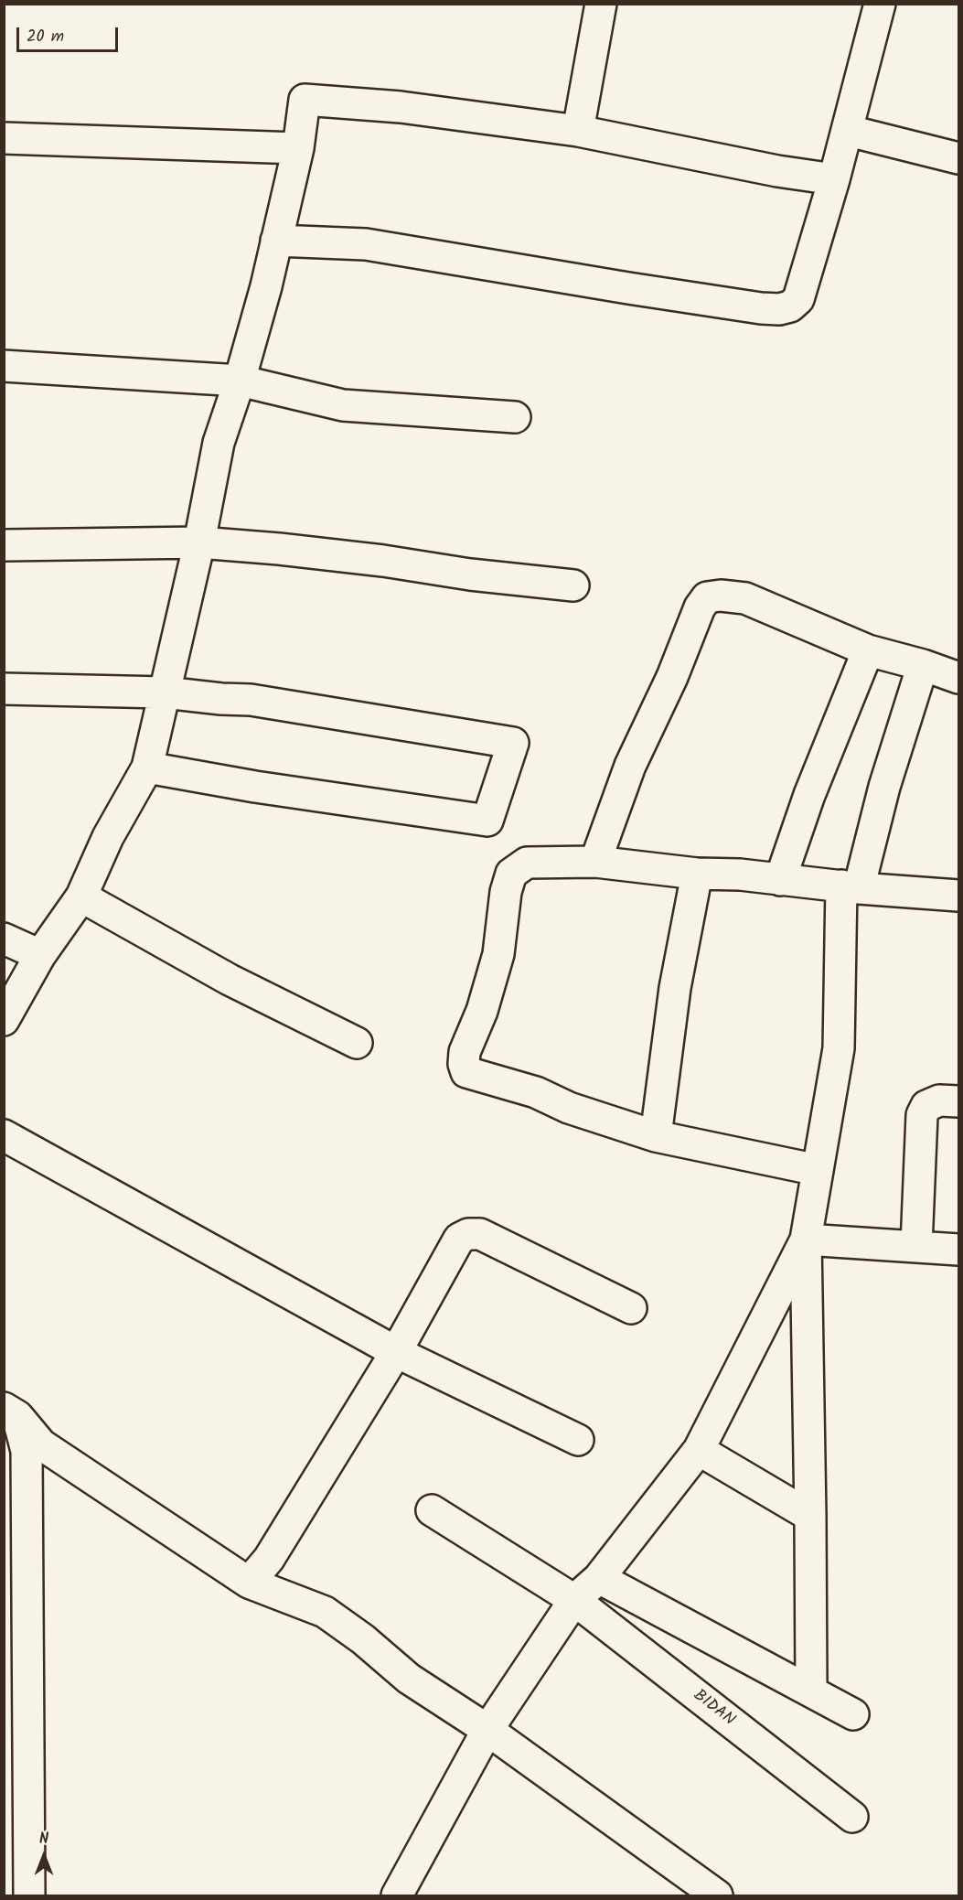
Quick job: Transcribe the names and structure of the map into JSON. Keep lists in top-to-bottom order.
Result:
{
  "streets": {
    "street": ["BIDAN"]
  },
  "scale_bar": "20 m",
  "north": "top"
}
